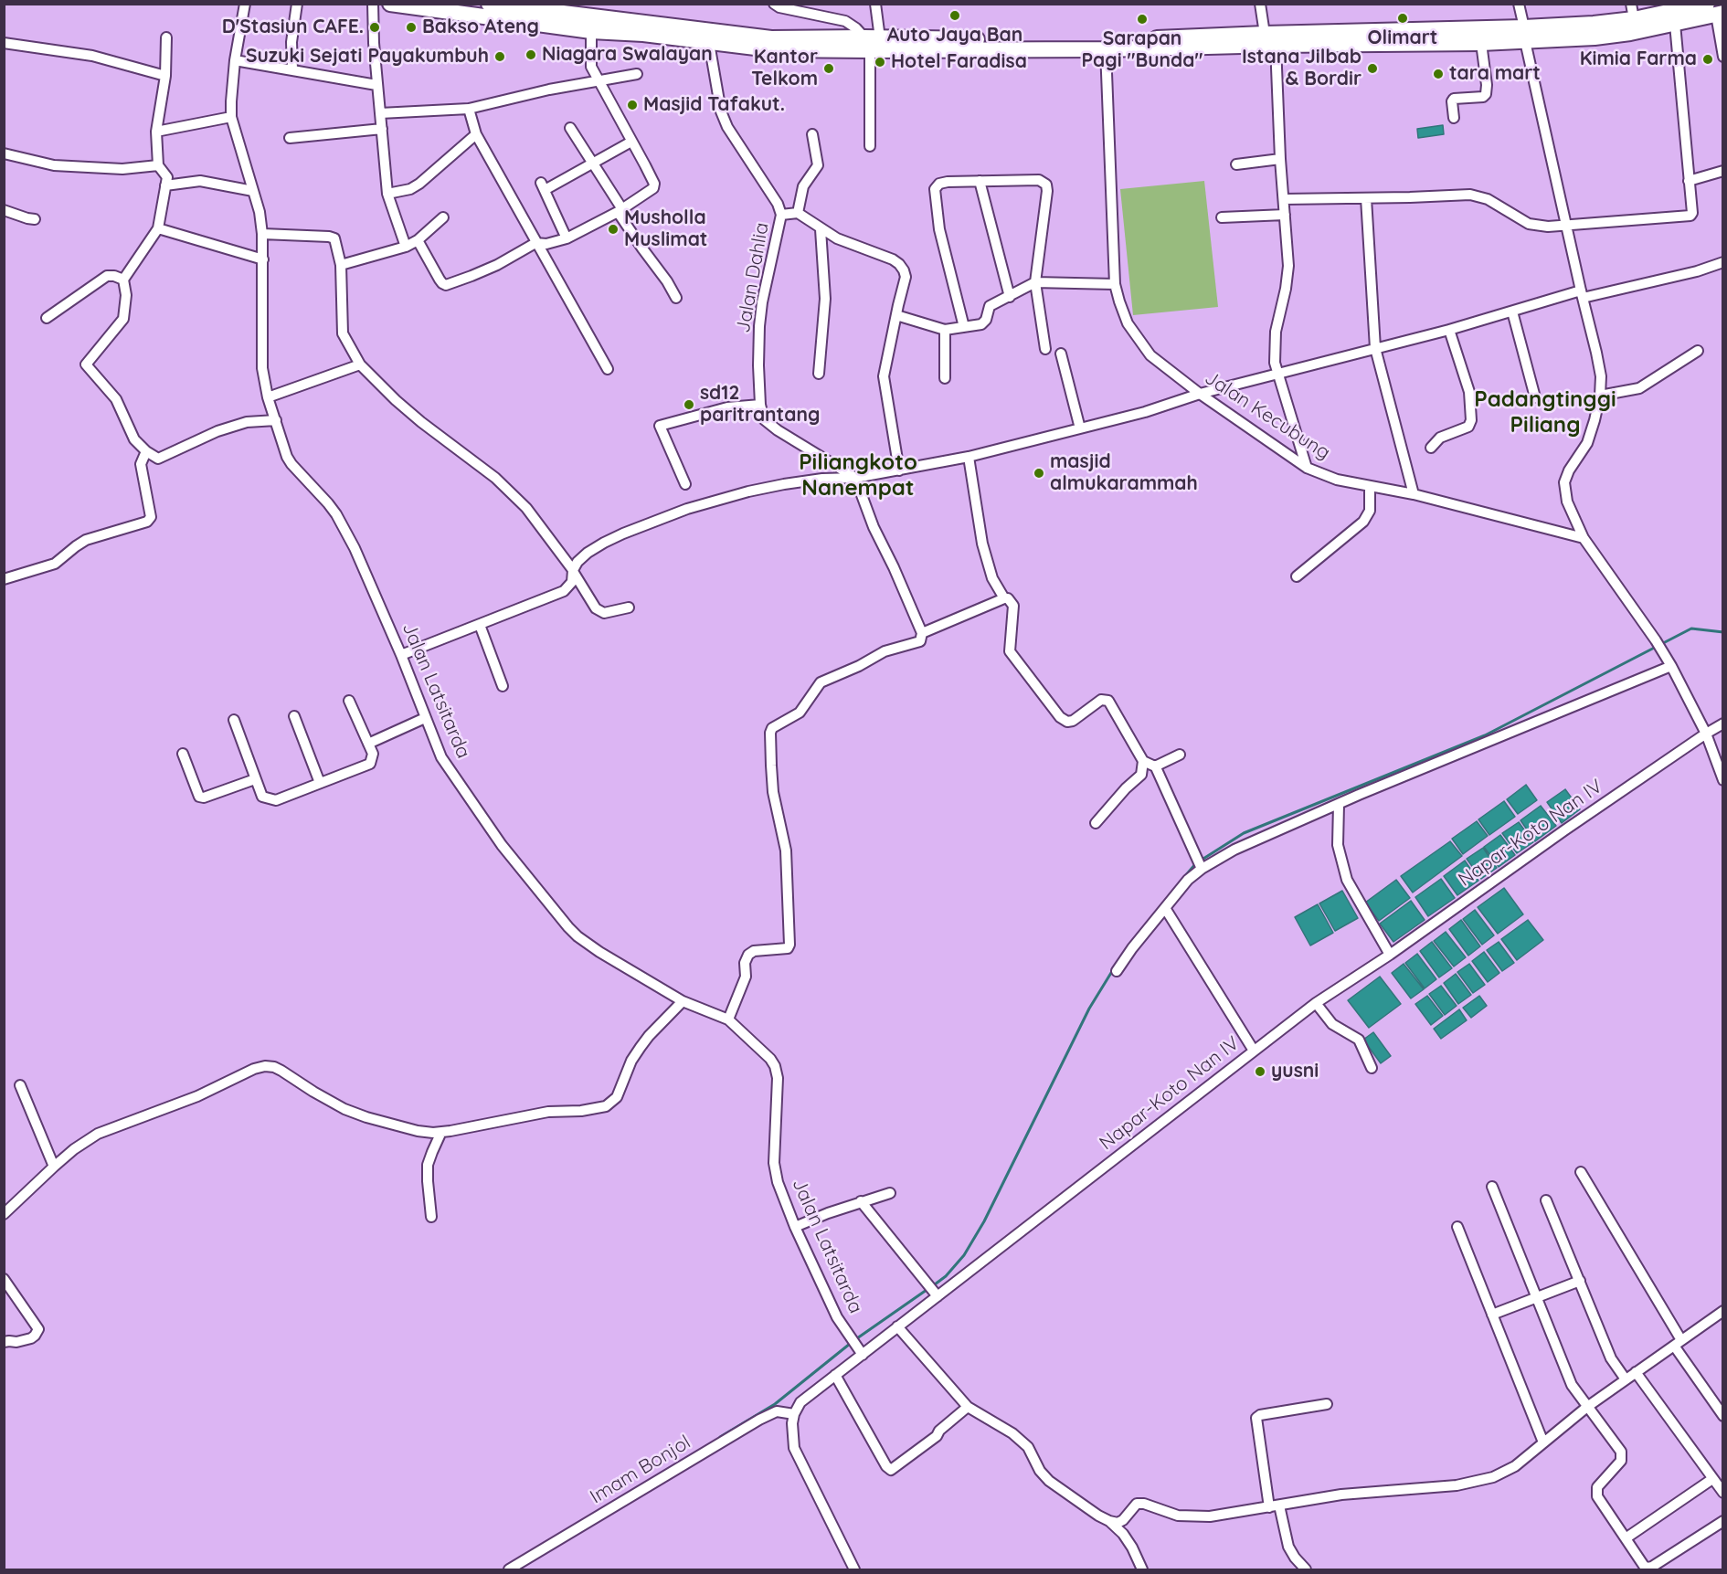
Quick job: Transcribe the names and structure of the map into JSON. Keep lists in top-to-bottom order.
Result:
{
  "streets": {
    "street": [
      "Jalan Dahlia",
      "Jalan Kecubung",
      "Jalan Latsitarda",
      "Napar-Koto Nan IV",
      "Imam Bonjol"
    ]
  },
  "crossings": [
    ["Jalan Latsitarda", "Napar-Koto Nan IV"],
    ["Napar-Koto Nan IV", "Imam Bonjol"]
  ],
  "districts": ["Padangtinggi Piliang", "Piliangkoto Nanempat"],
  "places": [
    "Auto Jaya Ban",
    "Olimart",
    "Sarapan Pagi \"Bunda\"",
    "D'Stasiun CAFE.",
    "Bakso Ateng",
    "Niagara Swalayan",
    "Suzuki Sejati Payakumbuh",
    "Kimia Farma",
    "Hotel Faradisa",
    "Kantor Telkom",
    "Istana Jilbab & Bordir",
    "tara mart",
    "Masjid Tafakut.",
    "Musholla Muslimat",
    "sd12 paritrantang",
    "masjid almukarammah",
    "yusni"
  ]
}
